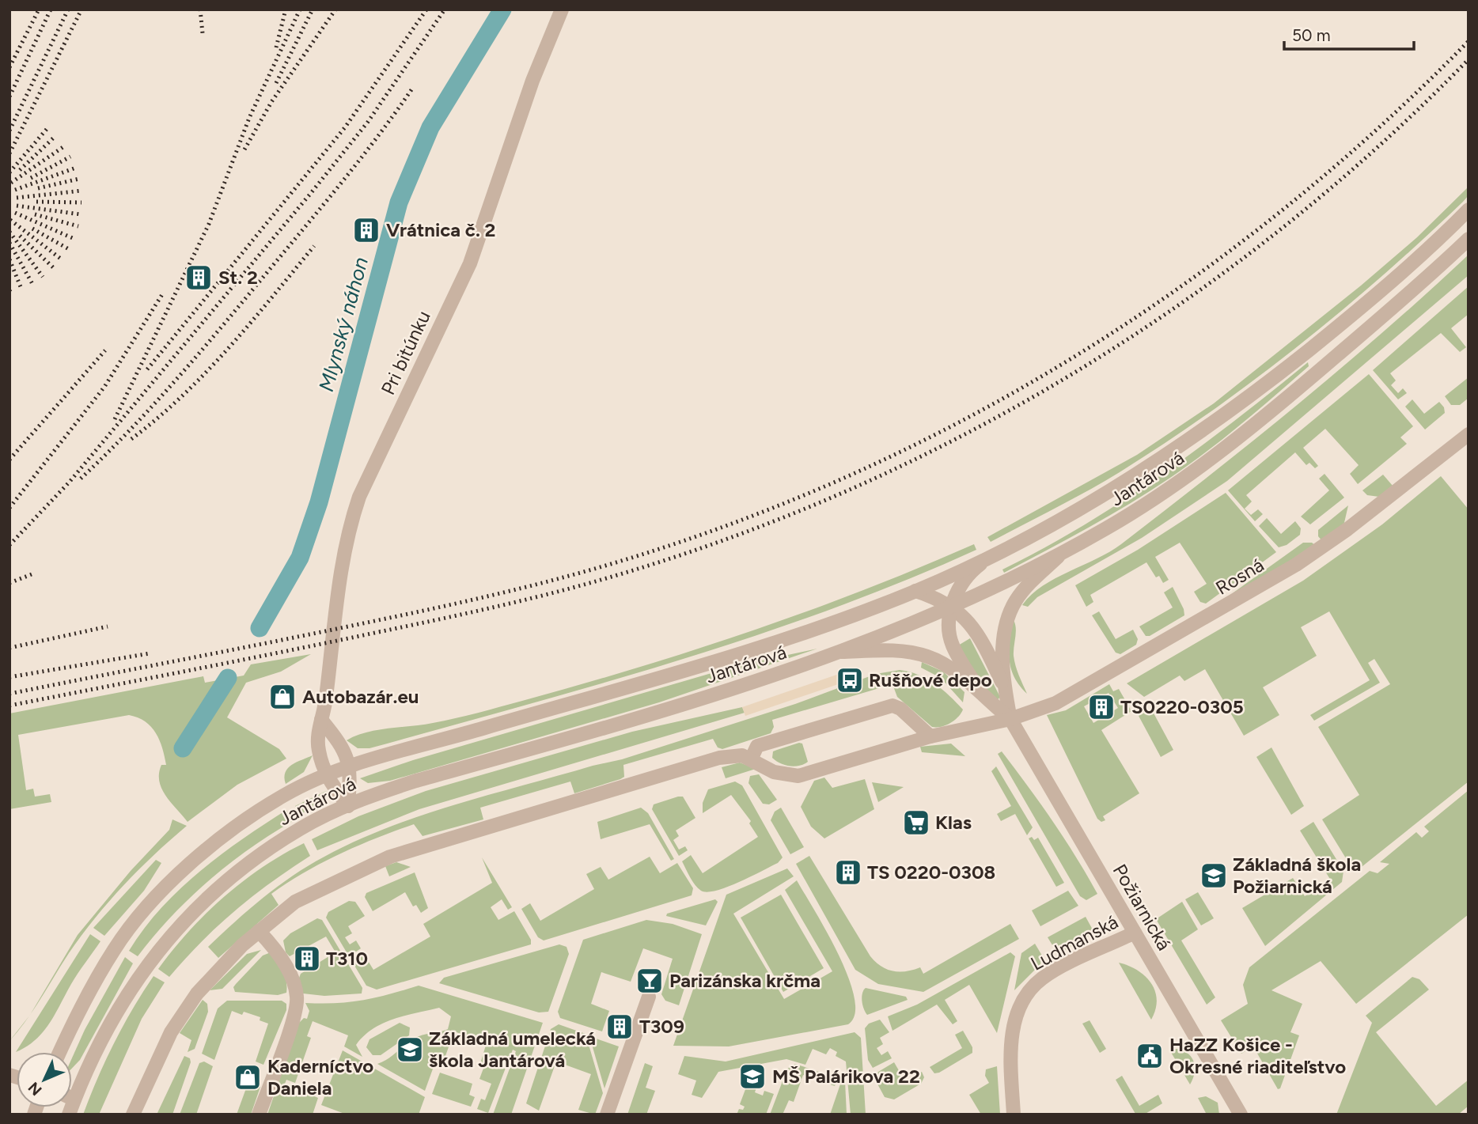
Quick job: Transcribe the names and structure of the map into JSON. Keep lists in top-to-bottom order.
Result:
{
  "streets": {
    "street": [
      "Pri bitúnku",
      "Jantárová",
      "Rosná",
      "Požiarnická",
      "Ludmanská"
    ]
  },
  "crossings": [
    ["Pri bitúnku", "Jantárová"],
    ["Jantárová", "Požiarnická"],
    ["Rosná", "Požiarnická"],
    ["Požiarnická", "Ludmanská"]
  ],
  "water": ["Mlynský náhon"],
  "places": {
    "building": [
      "Vrátnica č. 2",
      "St. 2",
      "TS0220-0305",
      "TS 0220-0308",
      "T310",
      "T309"
    ],
    "bus stop": ["Rušňové depo"],
    "shop": ["Autobazár.eu", "Kaderníctvo Daniela"],
    "supermarket": ["Klas"],
    "school or university": ["Základná škola Požiarnická", "Základná umelecká škola Jantárová", "MŠ Palárikova 22"],
    "bar": ["Parizánska krčma"],
    "public building": ["HaZZ Košice - Okresné riaditeľstvo"]
  },
  "scale_bar": "50 m",
  "north": "bottom left"
}
